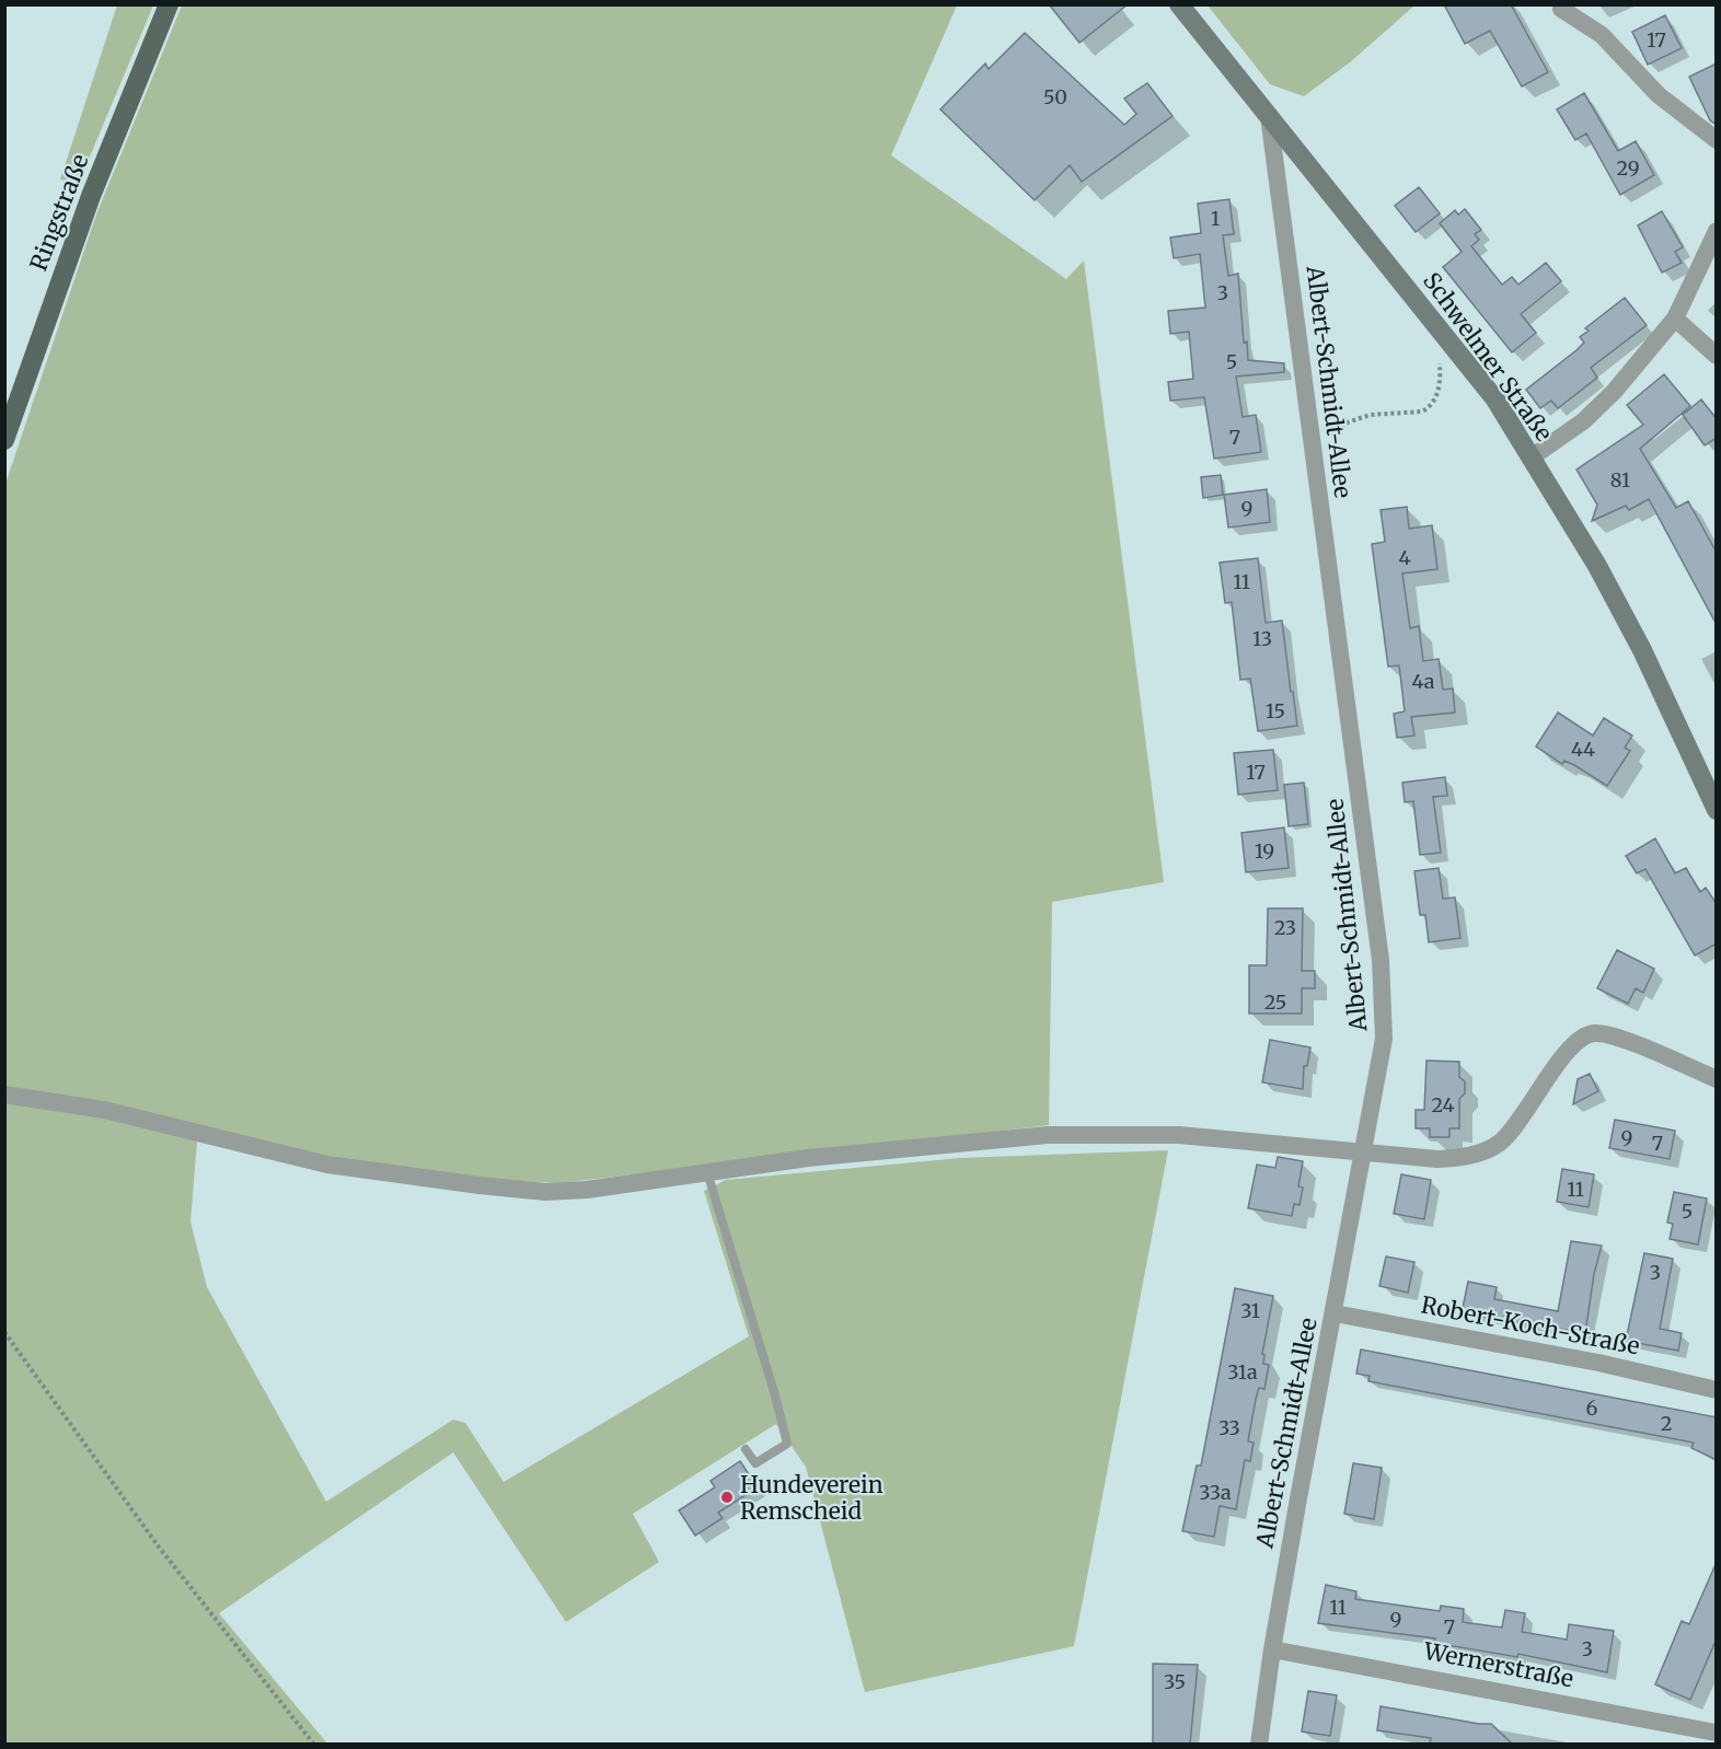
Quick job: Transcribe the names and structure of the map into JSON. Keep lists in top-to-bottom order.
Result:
{
  "streets": {
    "main road": ["Ringstraße"],
    "street": [
      "Schwelmer Straße",
      "Albert-Schmidt-Allee",
      "Robert-Koch-Straße",
      "Wernerstraße"
    ]
  },
  "crossings": [
    ["Schwelmer Straße", "Albert-Schmidt-Allee"],
    ["Albert-Schmidt-Allee", "Robert-Koch-Straße"],
    ["Albert-Schmidt-Allee", "Wernerstraße"]
  ],
  "places": ["Hundeverein Remscheid"],
  "house_numbers": [
    "17",
    "50",
    "29",
    "1",
    "3",
    "5",
    "7",
    "81",
    "9",
    "4",
    "11",
    "13",
    "4a",
    "15",
    "44",
    "17",
    "19",
    "23",
    "25",
    "24",
    "9",
    "7",
    "11",
    "5",
    "3",
    "31",
    "31a",
    "6",
    "2",
    "33",
    "33a",
    "11",
    "9",
    "7",
    "3",
    "35"
  ]
}
